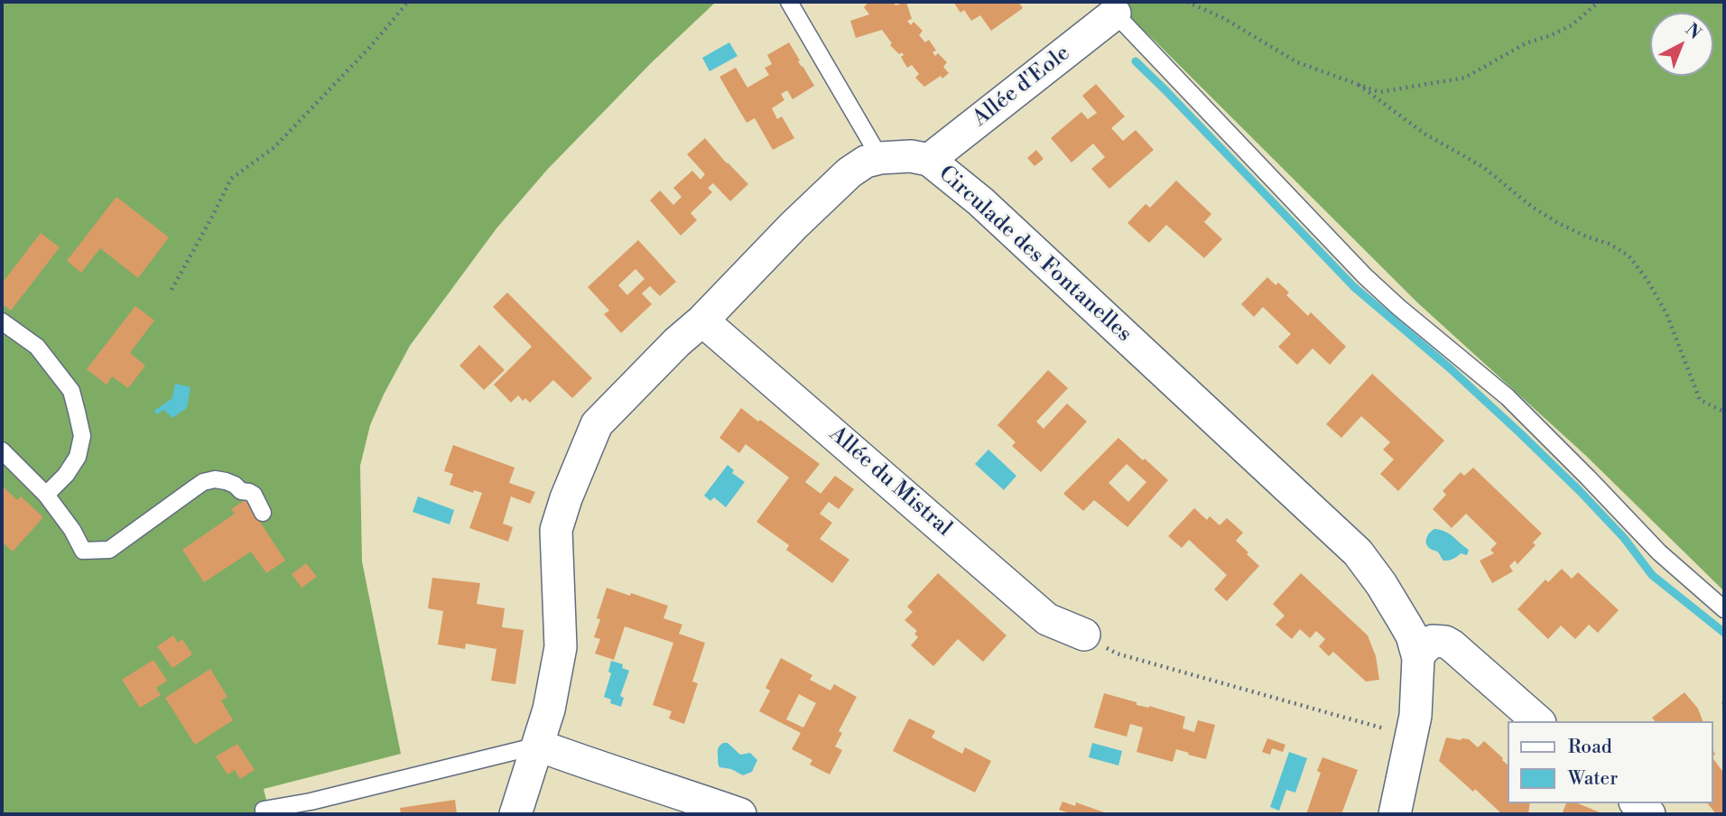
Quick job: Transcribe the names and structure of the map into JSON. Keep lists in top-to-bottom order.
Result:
{
  "streets": {
    "street": ["Allée d'Eole", "Circulade des Fontanelles", "Allée du Mistral"]
  },
  "crossings": [
    ["Allée d'Eole", "Circulade des Fontanelles"],
    ["Circulade des Fontanelles", "Allée du Mistral"]
  ],
  "legend": ["Road", "Water"],
  "north": "top right"
}
